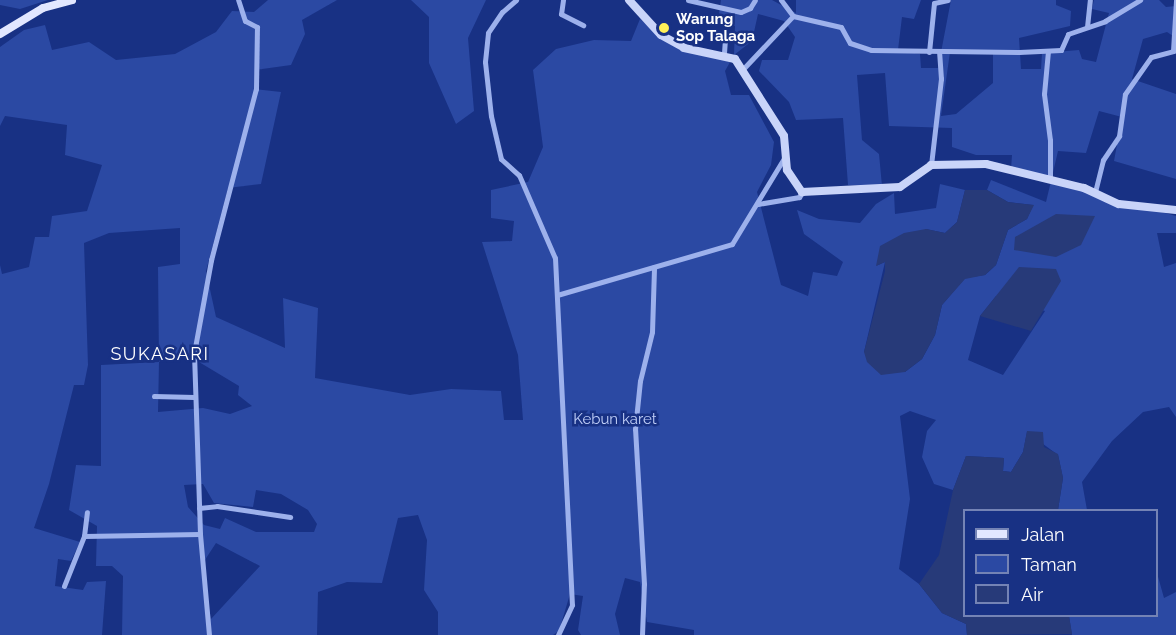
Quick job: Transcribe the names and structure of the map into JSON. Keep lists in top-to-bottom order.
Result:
{
  "districts": ["SUKASARI"],
  "parks": ["Kebun karet"],
  "places": ["Warung Sop Talaga"],
  "legend": ["Jalan", "Taman", "Air"]
}
